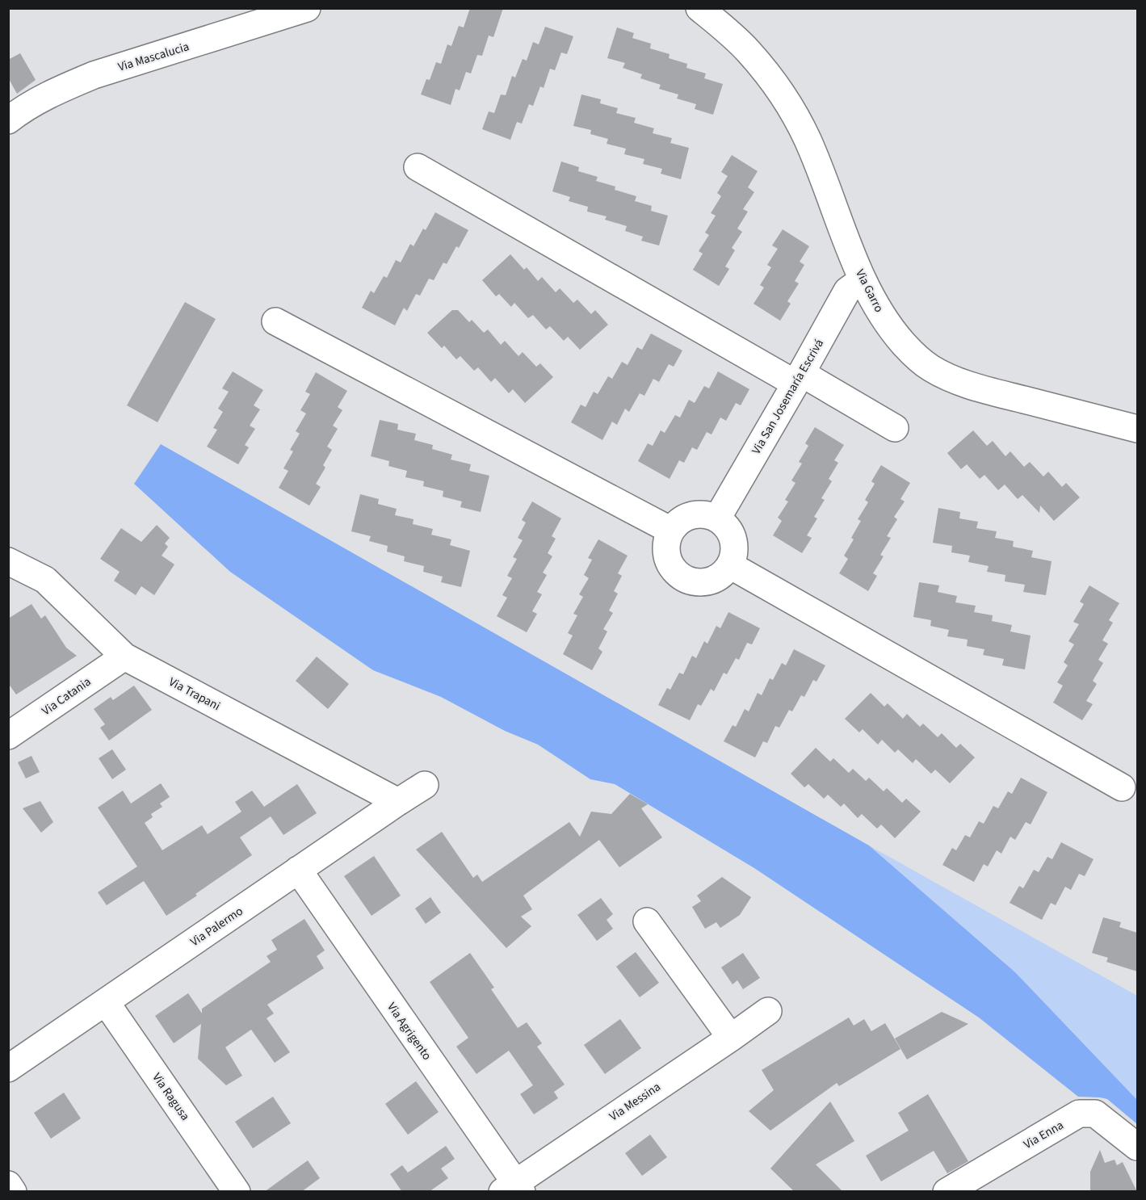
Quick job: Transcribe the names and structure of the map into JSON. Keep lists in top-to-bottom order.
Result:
{
  "streets": {
    "street": [
      "Via Mascalucia",
      "Via Garro",
      "Via San Josemaría Escrivá",
      "Via Trapani",
      "Via Catania",
      "Via Palermo",
      "Via Agrigento",
      "Via Ragusa",
      "Via Messina",
      "Via Enna"
    ]
  },
  "crossings": [
    ["Via Garro", "Via San Josemaría Escrivá"],
    ["Via Trapani", "Via Catania"],
    ["Via Trapani", "Via Palermo"],
    ["Via Palermo", "Via Agrigento"],
    ["Via Palermo", "Via Ragusa"],
    ["Via Agrigento", "Via Messina"]
  ]
}
